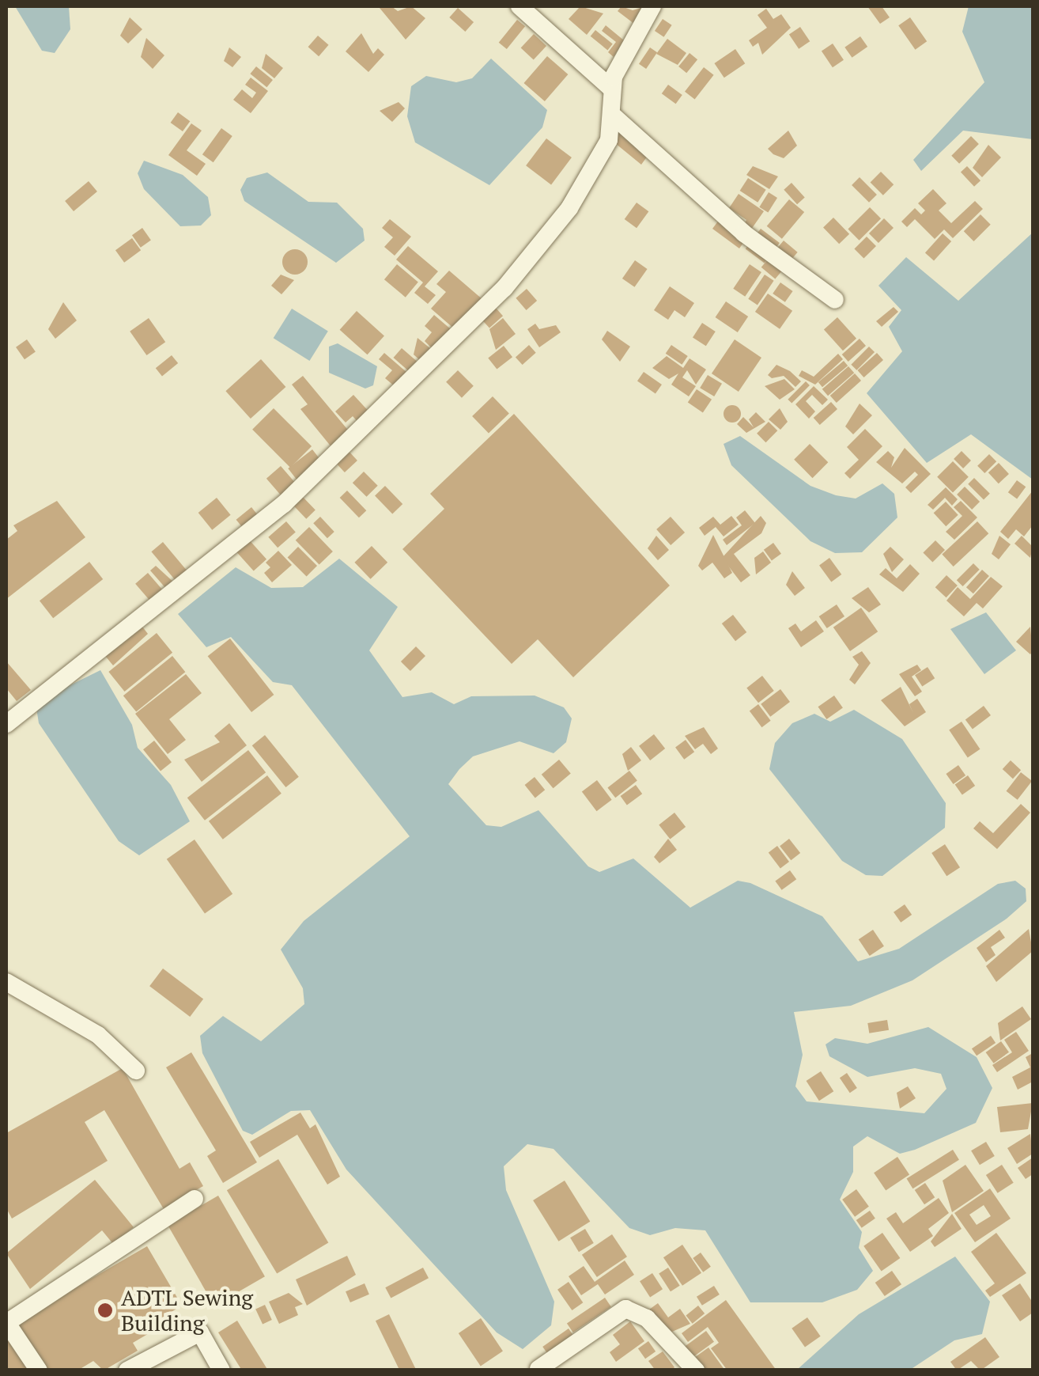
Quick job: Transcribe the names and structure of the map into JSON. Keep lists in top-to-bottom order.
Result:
{
  "places": ["ADTL Sewing Building"]
}
